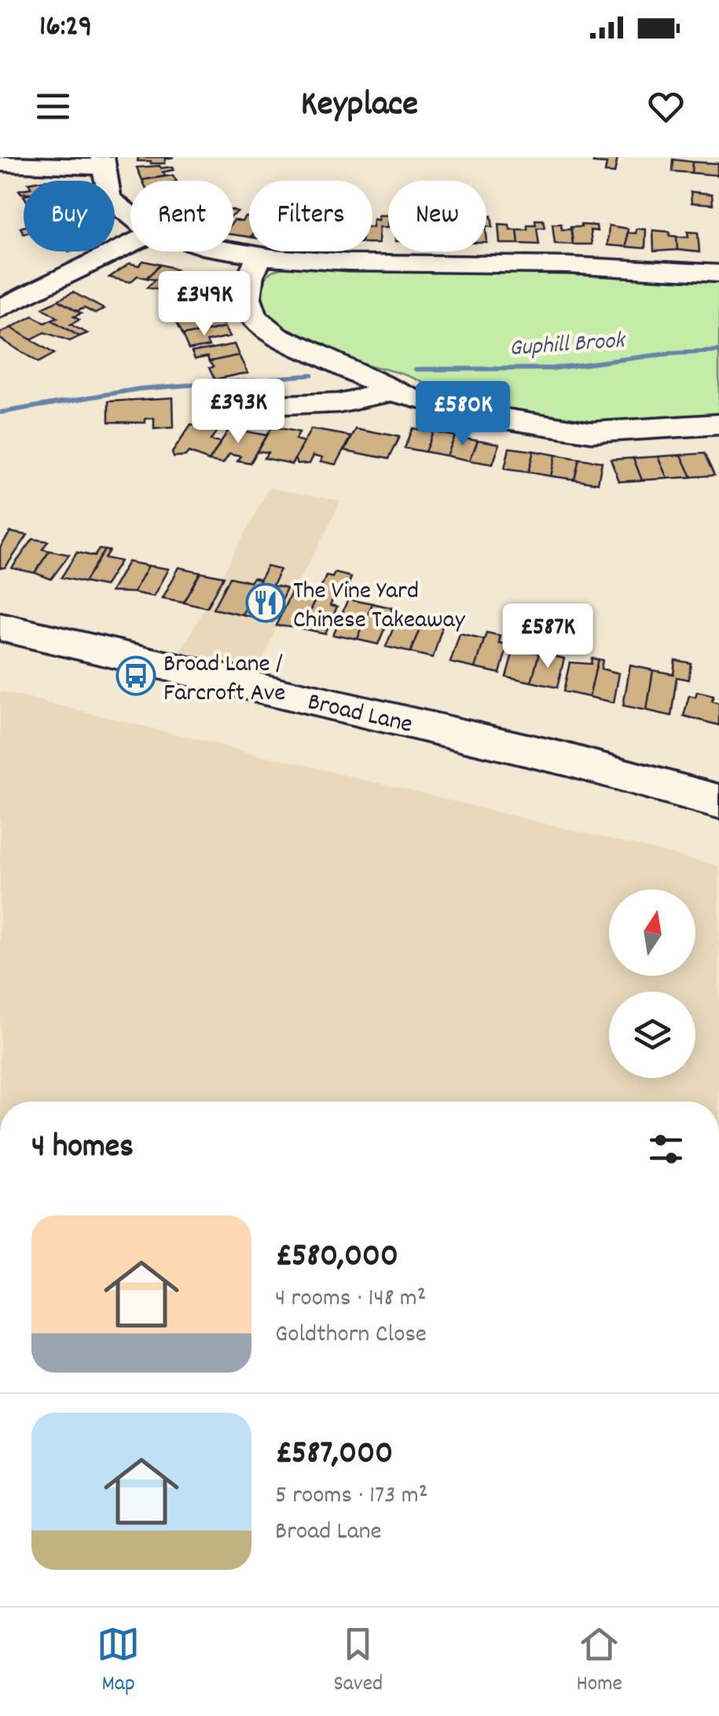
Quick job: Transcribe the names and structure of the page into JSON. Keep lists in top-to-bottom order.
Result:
{
  "streets": {
    "street": ["Broad Lane"]
  },
  "water": ["Guphill Brook"],
  "places": {
    "restaurant": ["The Vine Yard Chinese Takeaway"],
    "bus stop": ["Broad Lane / Farcroft Ave"]
  },
  "north": "top",
  "page": {
    "status": "16:29",
    "header": "Keyplace",
    "chip": [
      "Buy",
      "Rent",
      "Filters",
      "New"
    ],
    "price": [
      "£349K",
      "£393K",
      "£580K",
      "£587K"
    ],
    "heading": "4 homes",
    "list": [
      {
        "name": "£580,000",
        "note": "4 rooms · 148 m² · Goldthorn Close"
      },
      {
        "name": "£587,000",
        "note": "5 rooms · 173 m² · Broad Lane"
      }
    ],
    "tabs": ["Map", "Saved", "Home"]
  }
}
